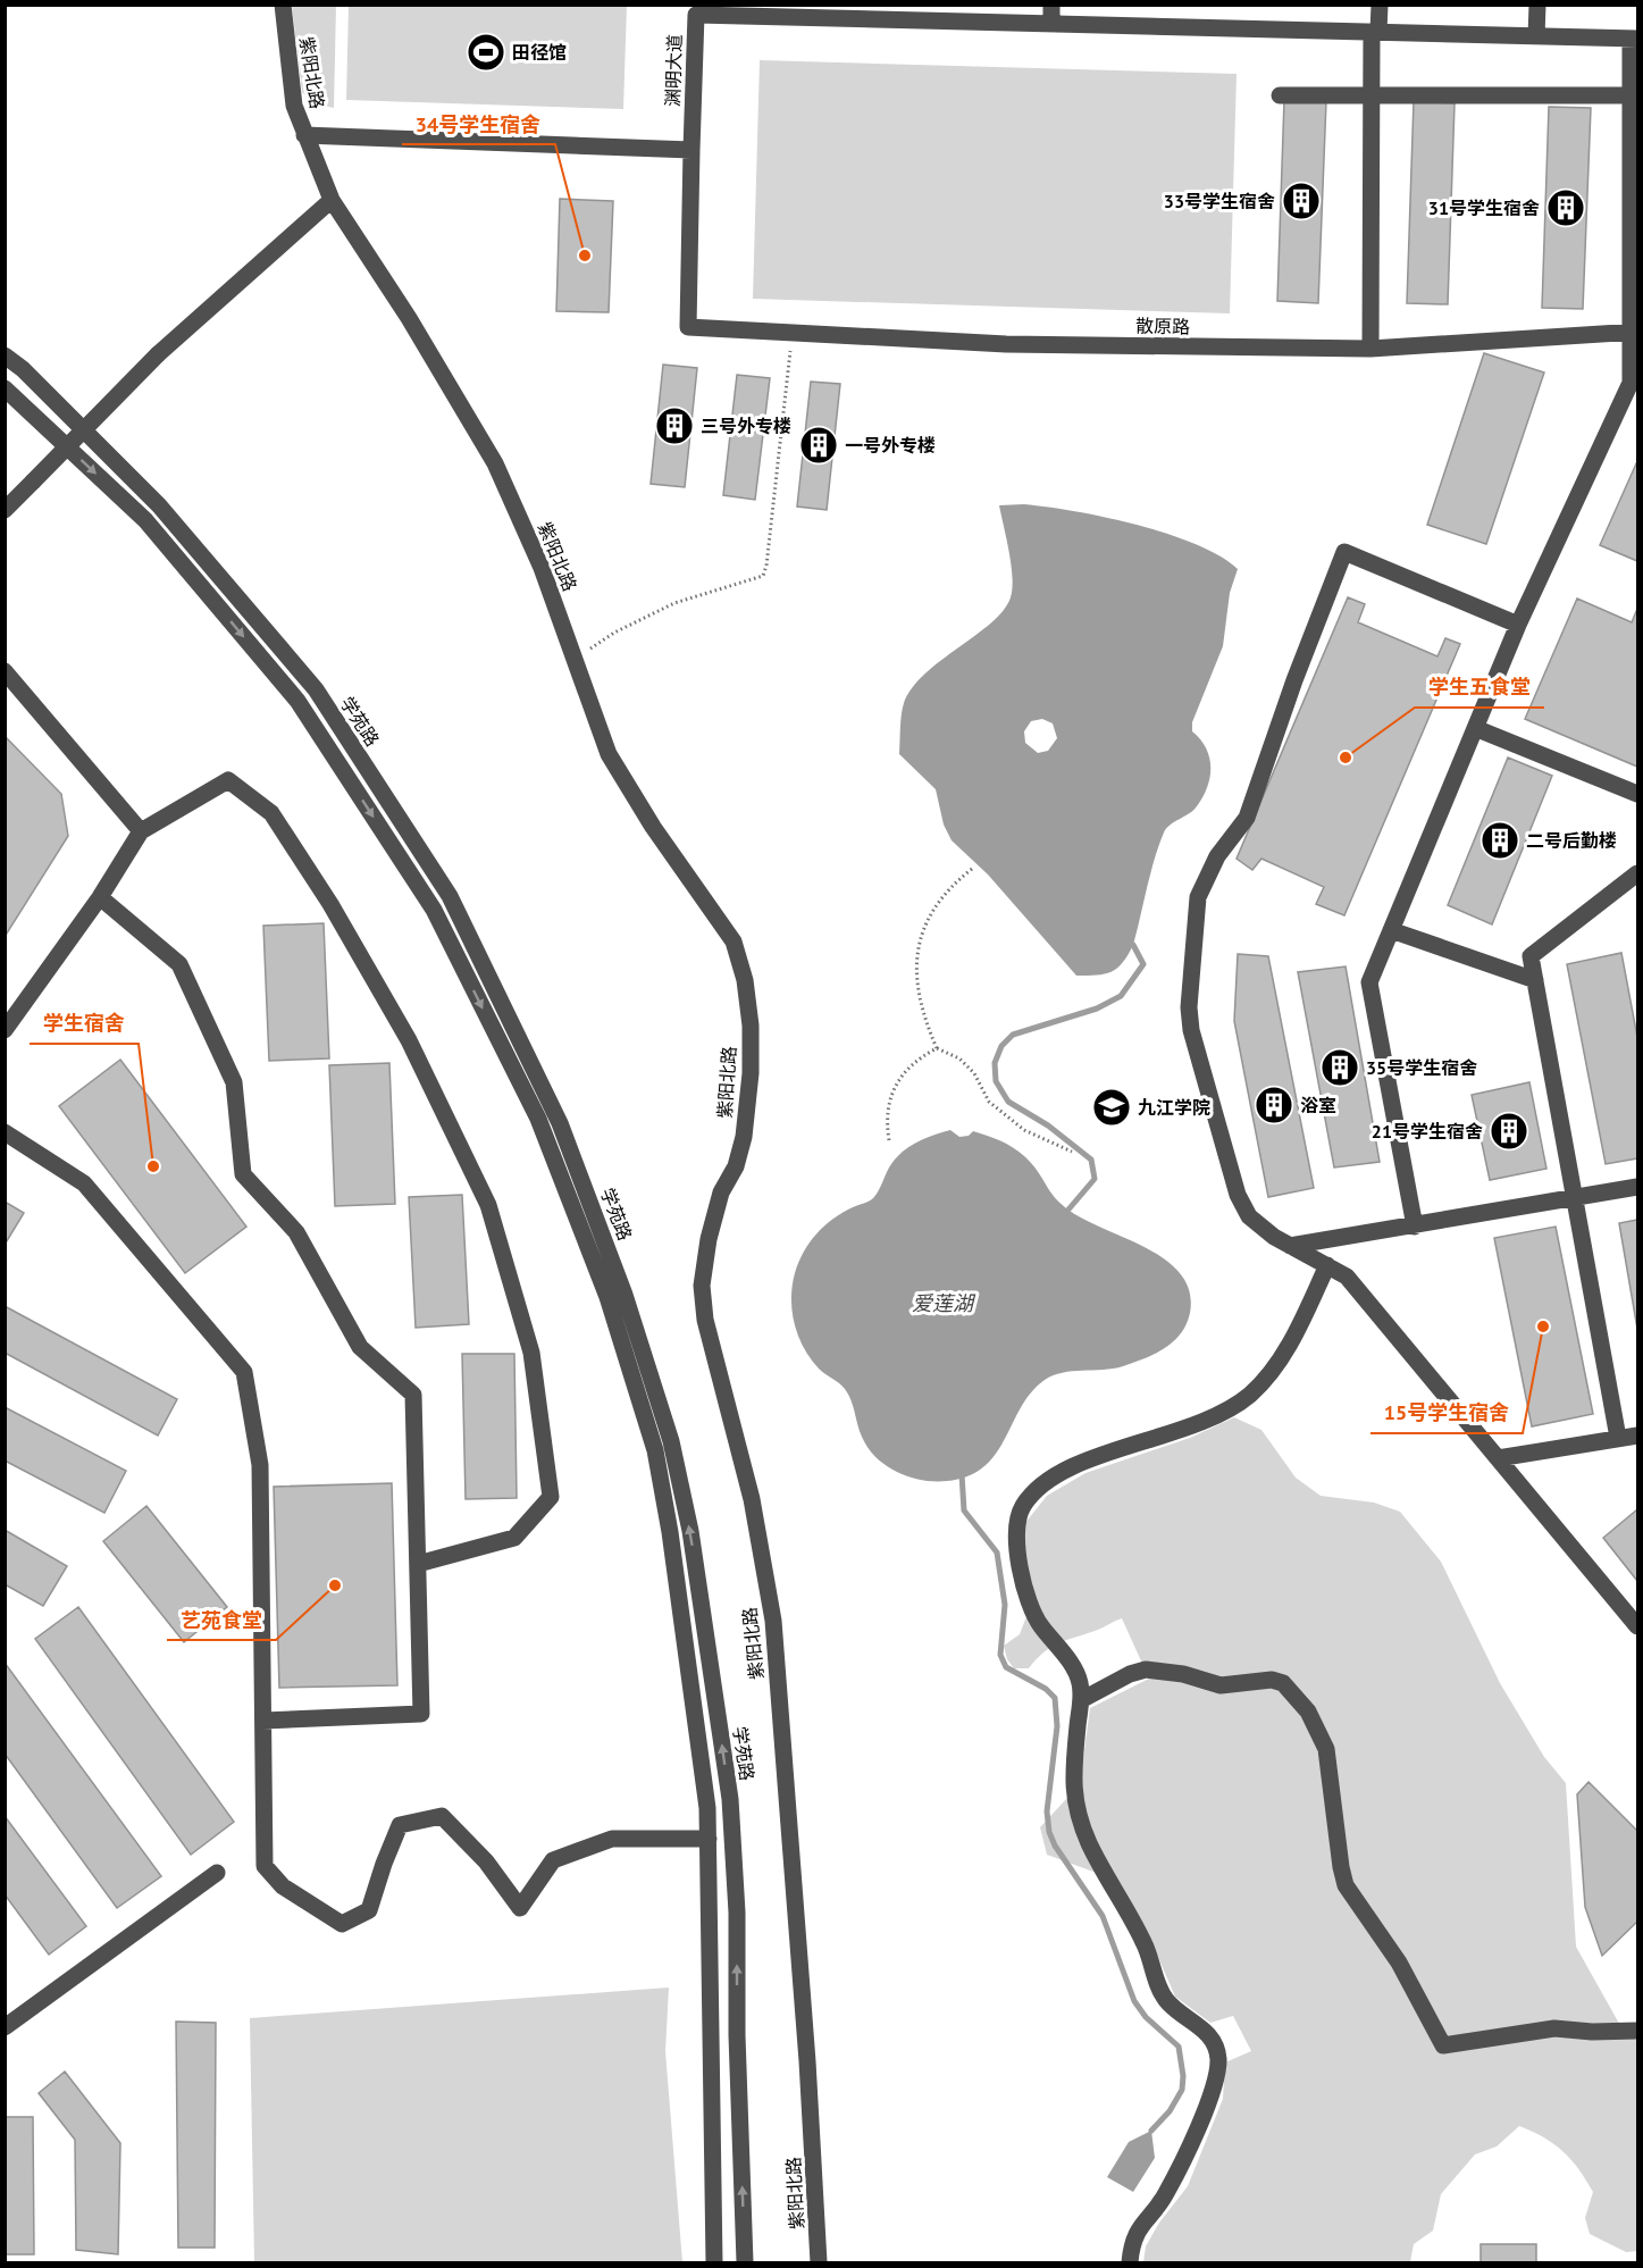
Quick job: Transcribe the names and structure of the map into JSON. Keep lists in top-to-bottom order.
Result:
{
  "streets": {
    "street": [
      "渊明大道",
      "紫阳北路",
      "散原路",
      "学苑路"
    ]
  },
  "crossings": [
    ["渊明大道", "散原路"]
  ],
  "water": ["爱莲湖"],
  "places": {
    "sports": ["田径馆"],
    "building": [
      "33号学生宿舍",
      "31号学生宿舍",
      "三号外专楼",
      "一号外专楼",
      "二号后勤楼",
      "35号学生宿舍",
      "浴室",
      "21号学生宿舍"
    ],
    "other": [
      "34号学生宿舍",
      "学生五食堂",
      "学生宿舍",
      "15号学生宿舍",
      "艺苑食堂"
    ],
    "school or university": ["九江学院"]
  }
}
